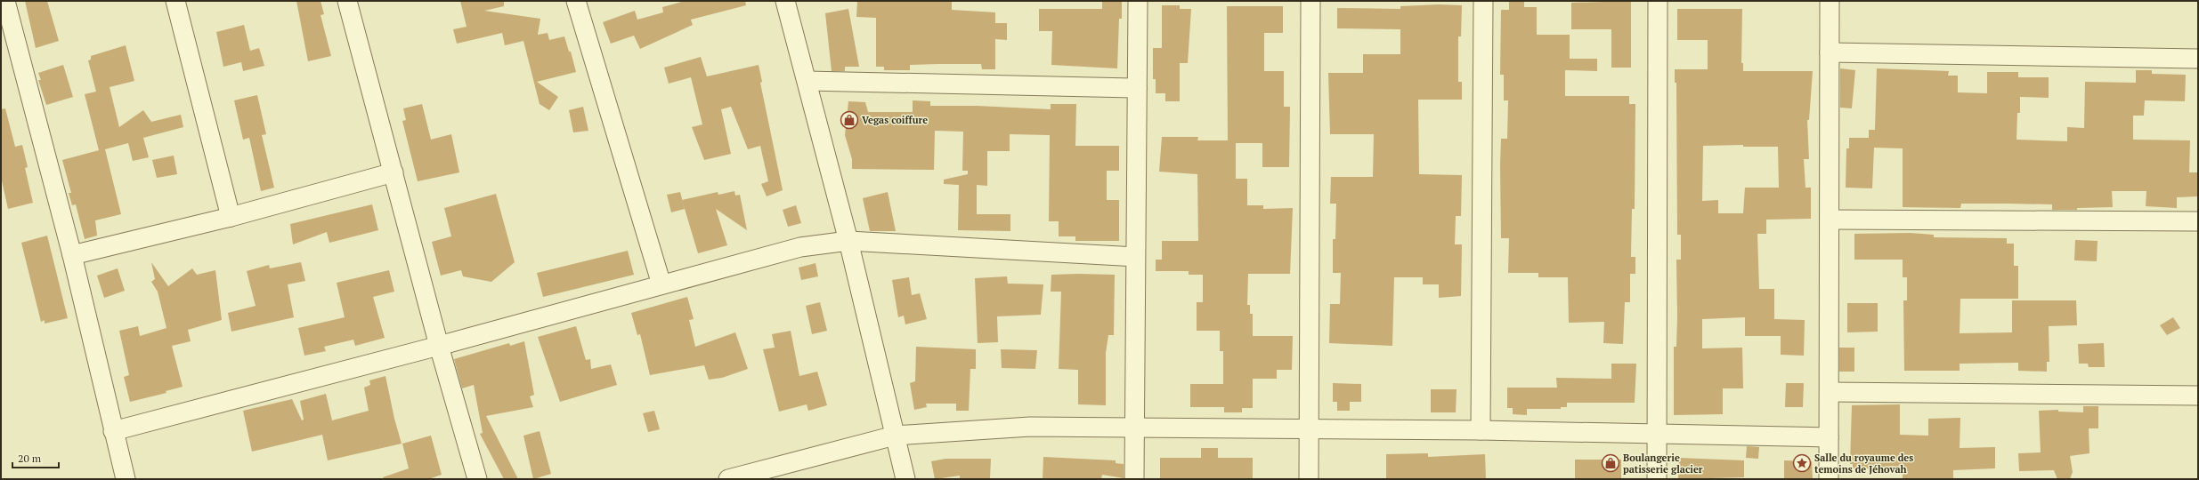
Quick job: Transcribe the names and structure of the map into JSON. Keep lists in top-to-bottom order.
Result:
{
  "places": {
    "shop": ["Vegas coiffure", "Boulangerie patisserie glacier"],
    "place": ["Salle du royaume des temoins de Jéhovah"]
  },
  "scale_bar": "20 m"
}
